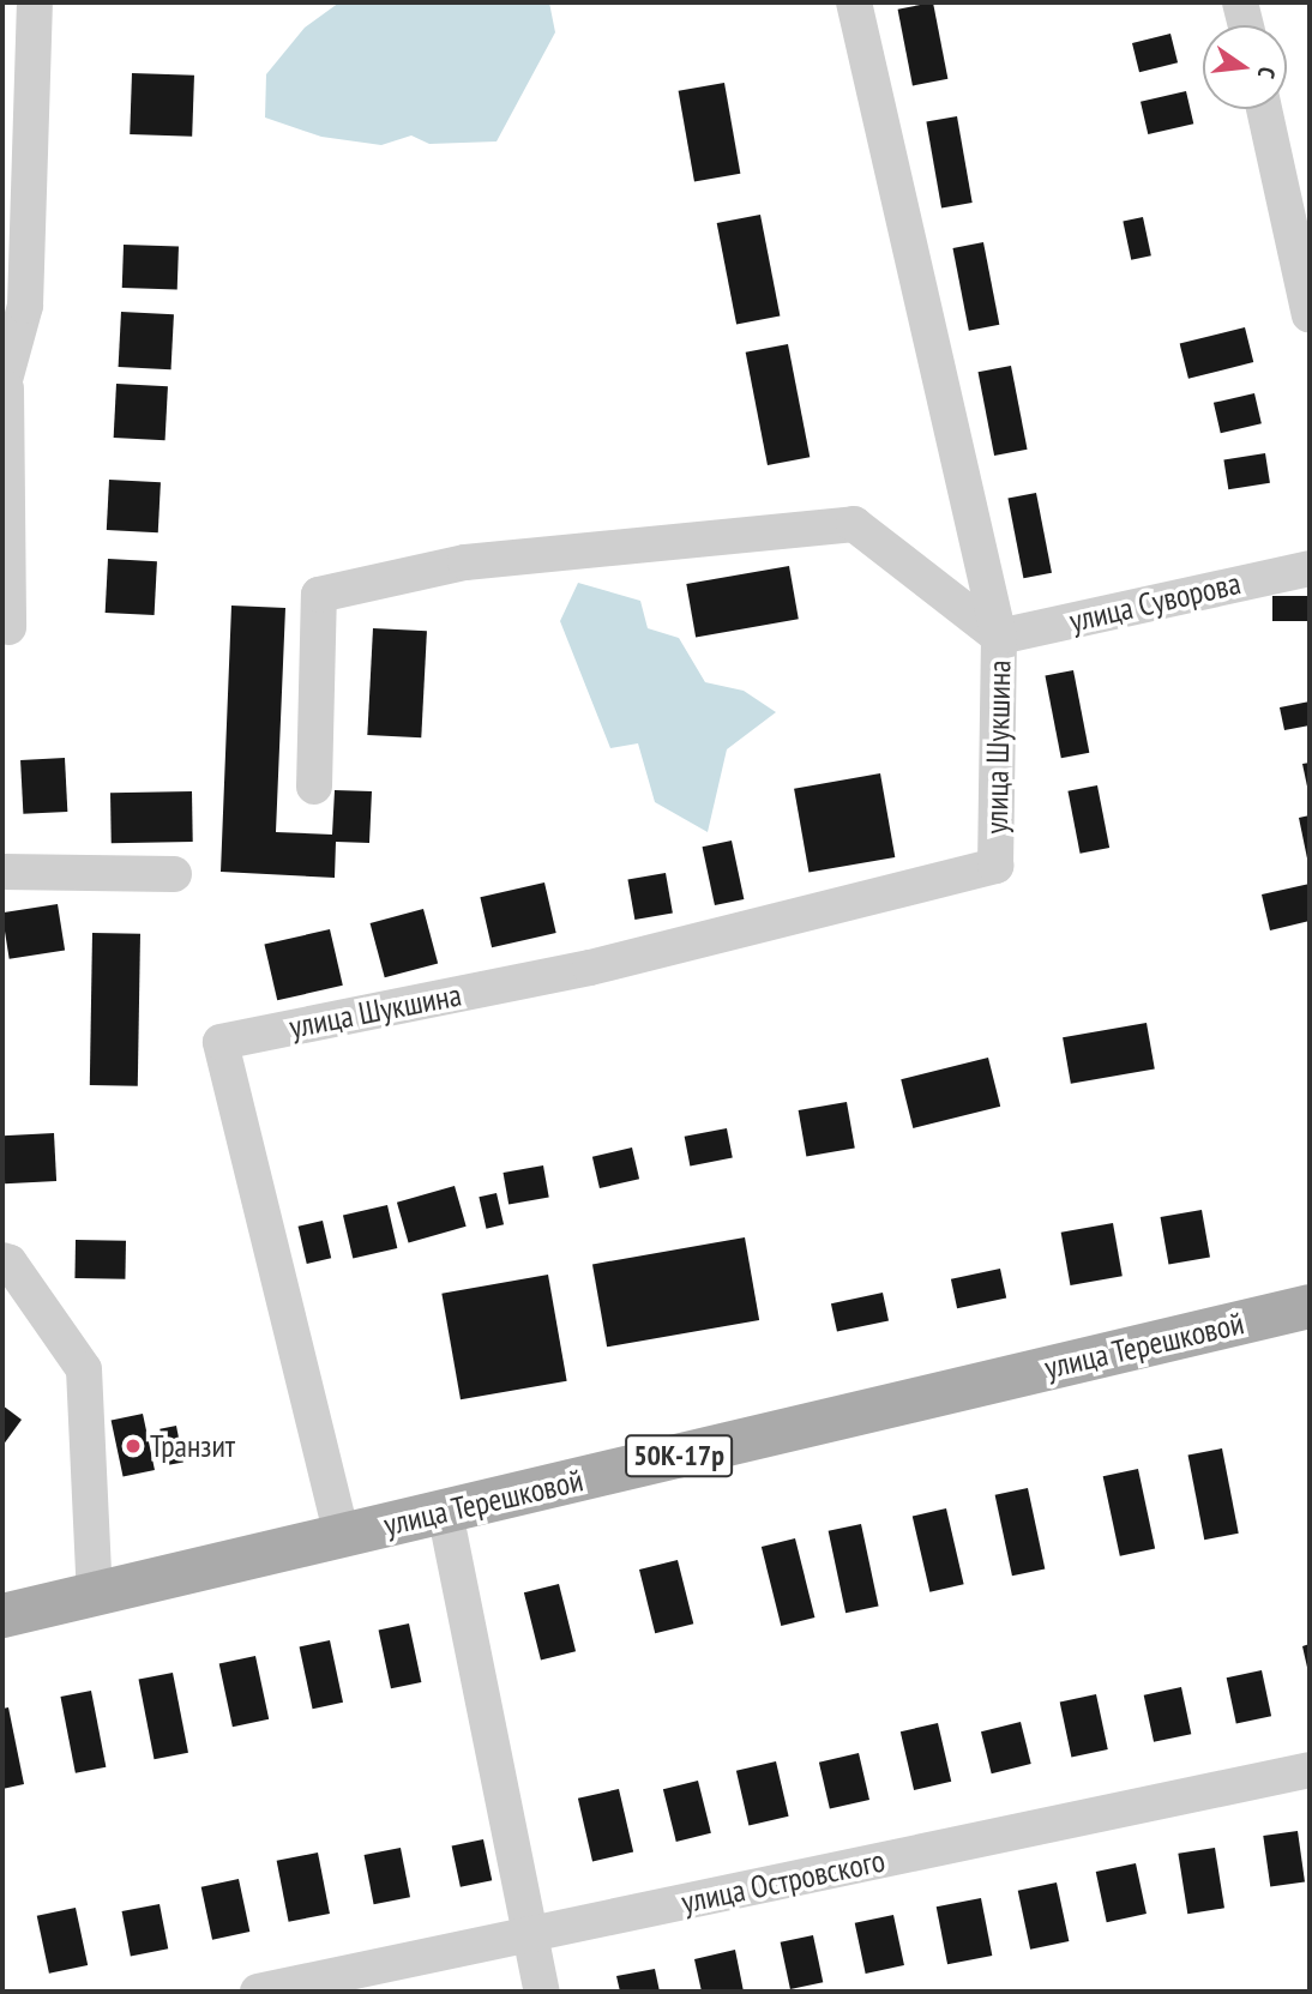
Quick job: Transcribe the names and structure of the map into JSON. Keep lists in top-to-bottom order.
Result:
{
  "streets": {
    "main road": ["улица Терешковой", "50К-17р"],
    "street": ["улица Суворова", "улица Шукшина", "улица Островского"]
  },
  "crossings": [
    ["улица Суворова", "улица Шукшина"],
    ["улица Шукшина", "улица Терешковой"]
  ],
  "places": ["Транзит"],
  "north": "right"
}
